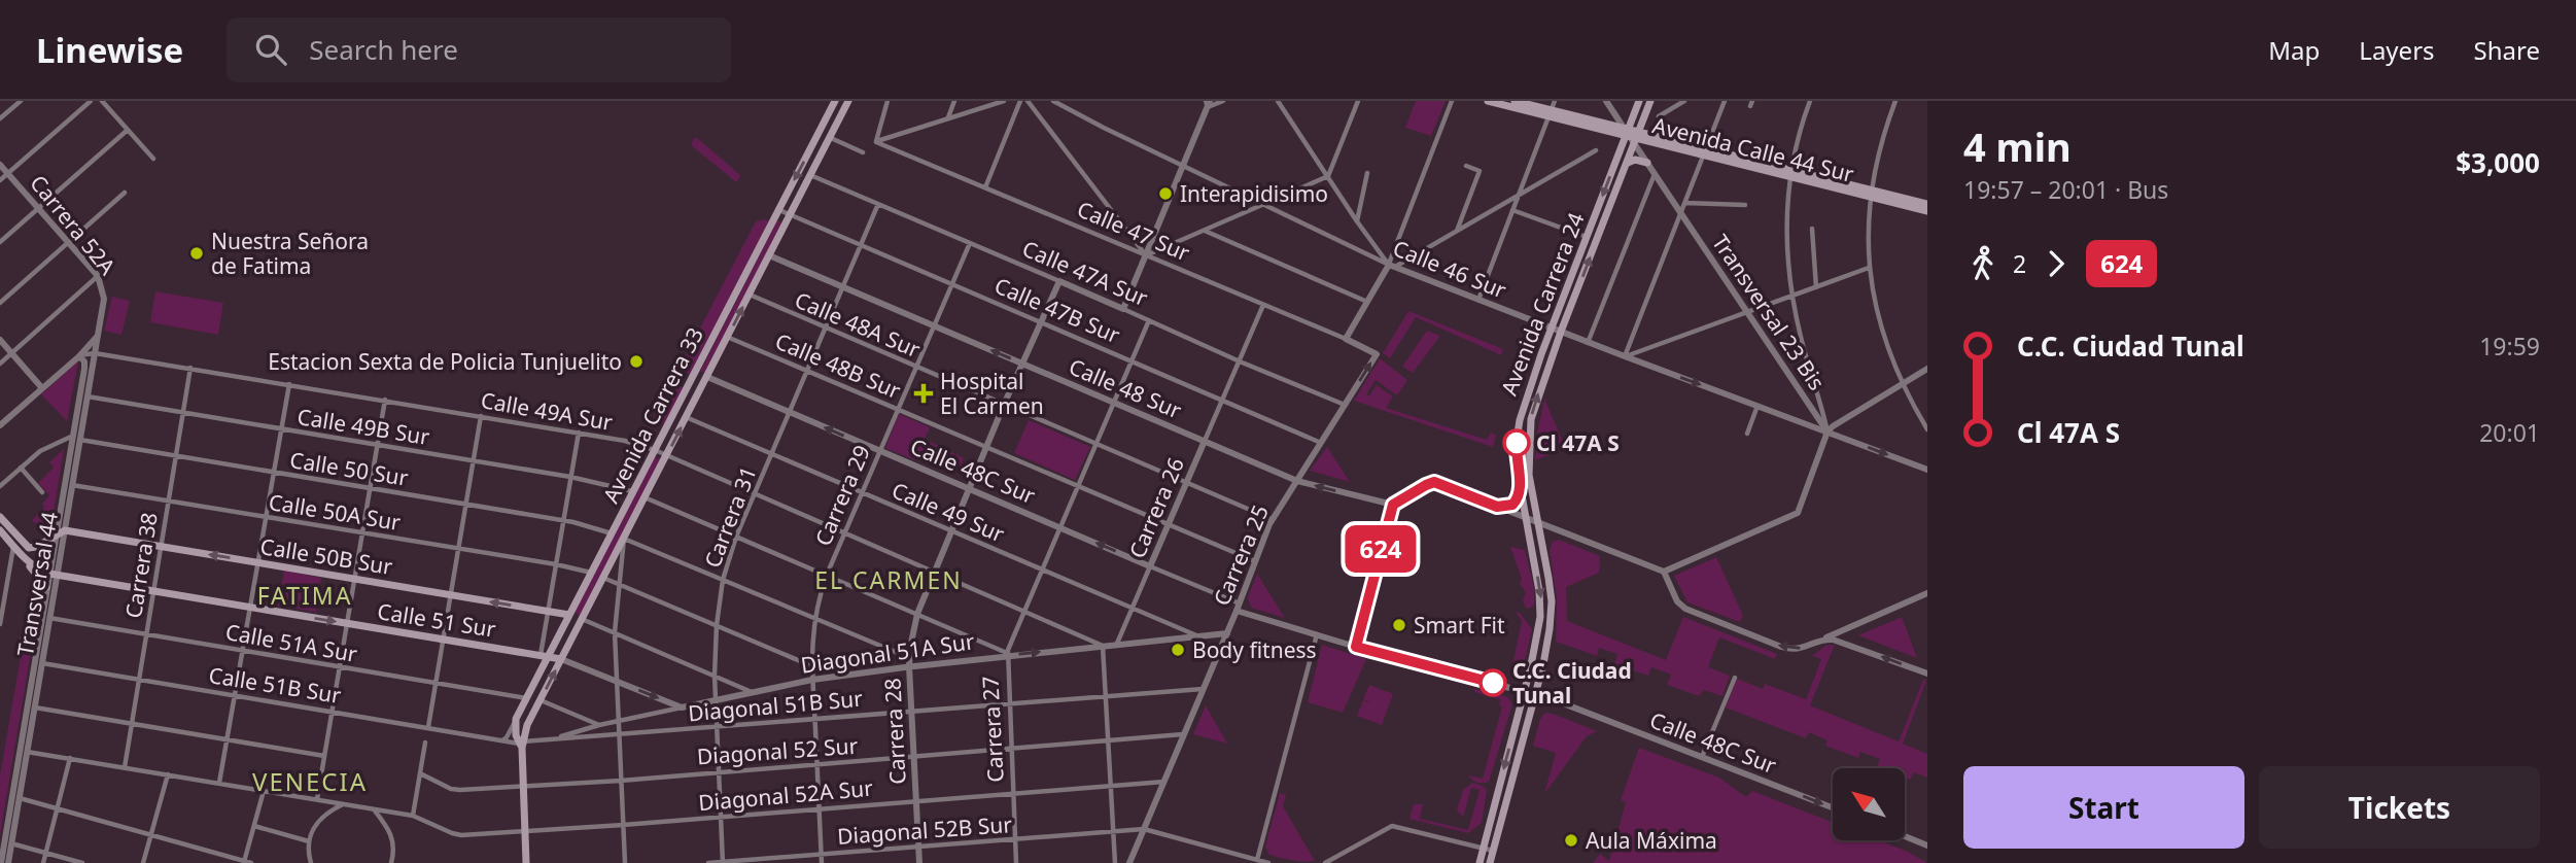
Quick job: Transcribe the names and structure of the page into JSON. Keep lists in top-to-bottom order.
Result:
{
  "streets": {
    "main road": [
      "Avenida Calle 44 Sur",
      "Avenida Carrera 24",
      "Avenida Carrera 33",
      "Calle 50B Sur",
      "Calle 51 Sur"
    ],
    "street": [
      "Carrera 52A",
      "Calle 47 Sur",
      "Calle 46 Sur",
      "Calle 47A Sur",
      "Calle 47B Sur",
      "Transversal 23 Bis",
      "Calle 48A Sur",
      "Calle 48B Sur",
      "Calle 48 Sur",
      "Calle 49A Sur",
      "Calle 49B Sur",
      "Calle 50 Sur",
      "Calle 48C Sur",
      "Carrera 29",
      "Carrera 26",
      "Calle 50A Sur",
      "Calle 49 Sur",
      "Carrera 31",
      "Carrera 25",
      "Carrera 38",
      "Transversal 44",
      "Calle 51A Sur",
      "Diagonal 51A Sur",
      "Calle 51B Sur",
      "Diagonal 51B Sur",
      "Carrera 27",
      "Carrera 28",
      "Diagonal 52 Sur",
      "Diagonal 52A Sur",
      "Diagonal 52B Sur"
    ]
  },
  "crossings": [
    ["Avenida Calle 44 Sur", "Avenida Carrera 24"],
    ["Avenida Calle 44 Sur", "Transversal 23 Bis"],
    ["Carrera 52A", "Transversal 44"],
    ["Calle 47 Sur", "Carrera 26"],
    ["Calle 47 Sur", "Carrera 25"],
    ["Calle 46 Sur", "Avenida Carrera 24"],
    ["Calle 46 Sur", "Transversal 23 Bis"],
    ["Calle 47A Sur", "Avenida Carrera 33"],
    ["Calle 47A Sur", "Carrera 29"],
    ["Calle 47A Sur", "Carrera 26"],
    ["Calle 47A Sur", "Carrera 31"],
    ["Calle 47A Sur", "Carrera 25"],
    ["Calle 47A Sur", "Carrera 27"],
    ["Calle 47A Sur", "Carrera 28"],
    ["Avenida Carrera 24", "Transversal 23 Bis"],
    ["Avenida Carrera 24", "Calle 48C Sur"],
    ["Calle 47B Sur", "Avenida Carrera 33"],
    ["Calle 47B Sur", "Carrera 29"],
    ["Calle 47B Sur", "Carrera 26"],
    ["Calle 47B Sur", "Carrera 31"],
    ["Calle 47B Sur", "Carrera 25"],
    ["Calle 47B Sur", "Carrera 27"],
    ["Calle 47B Sur", "Carrera 28"],
    ["Calle 48A Sur", "Avenida Carrera 33"],
    ["Calle 48A Sur", "Carrera 29"],
    ["Calle 48A Sur", "Carrera 26"],
    ["Calle 48A Sur", "Carrera 31"],
    ["Calle 48A Sur", "Carrera 25"],
    ["Calle 48A Sur", "Carrera 27"],
    ["Calle 48A Sur", "Carrera 28"],
    ["Calle 48B Sur", "Avenida Carrera 33"],
    ["Calle 48B Sur", "Carrera 29"],
    ["Calle 48B Sur", "Carrera 26"],
    ["Calle 48B Sur", "Carrera 31"],
    ["Calle 48B Sur", "Carrera 25"],
    ["Calle 48B Sur", "Carrera 27"],
    ["Calle 48B Sur", "Carrera 28"],
    ["Calle 48 Sur", "Avenida Carrera 33"],
    ["Calle 48 Sur", "Carrera 29"],
    ["Calle 48 Sur", "Carrera 26"],
    ["Calle 48 Sur", "Carrera 31"],
    ["Calle 48 Sur", "Carrera 25"],
    ["Calle 48 Sur", "Carrera 27"],
    ["Calle 48 Sur", "Carrera 28"],
    ["Calle 49A Sur", "Avenida Carrera 33"],
    ["Calle 49A Sur", "Carrera 29"],
    ["Calle 49A Sur", "Carrera 31"],
    ["Calle 49A Sur", "Carrera 38"],
    ["Calle 49A Sur", "Transversal 44"],
    ["Calle 49A Sur", "Diagonal 51A Sur"],
    ["Calle 49A Sur", "Carrera 27"],
    ["Calle 49A Sur", "Carrera 28"],
    ["Avenida Carrera 33", "Calle 49B Sur"],
    ["Avenida Carrera 33", "Calle 50 Sur"],
    ["Avenida Carrera 33", "Calle 48C Sur"],
    ["Avenida Carrera 33", "Calle 50A Sur"],
    ["Avenida Carrera 33", "Calle 49 Sur"],
    ["Avenida Carrera 33", "Calle 50B Sur"],
    ["Avenida Carrera 33", "Calle 51 Sur"],
    ["Avenida Carrera 33", "Calle 51A Sur"],
    ["Avenida Carrera 33", "Calle 51B Sur"],
    ["Avenida Carrera 33", "Diagonal 51B Sur"],
    ["Avenida Carrera 33", "Diagonal 52 Sur"],
    ["Avenida Carrera 33", "Diagonal 52A Sur"],
    ["Calle 49B Sur", "Carrera 38"],
    ["Calle 49B Sur", "Transversal 44"],
    ["Calle 50 Sur", "Carrera 38"],
    ["Calle 50 Sur", "Transversal 44"],
    ["Calle 48C Sur", "Carrera 29"],
    ["Calle 48C Sur", "Carrera 26"],
    ["Calle 48C Sur", "Carrera 31"],
    ["Calle 48C Sur", "Carrera 25"],
    ["Calle 48C Sur", "Carrera 27"],
    ["Calle 48C Sur", "Carrera 28"],
    ["Carrera 29", "Calle 49 Sur"],
    ["Carrera 29", "Diagonal 51A Sur"],
    ["Carrera 29", "Diagonal 51B Sur"],
    ["Carrera 29", "Diagonal 52 Sur"],
    ["Carrera 29", "Diagonal 52A Sur"],
    ["Carrera 29", "Diagonal 52B Sur"],
    ["Carrera 26", "Calle 49 Sur"],
    ["Carrera 26", "Diagonal 51A Sur"],
    ["Calle 50A Sur", "Carrera 38"],
    ["Calle 50A Sur", "Transversal 44"],
    ["Calle 49 Sur", "Carrera 31"],
    ["Calle 49 Sur", "Diagonal 51A Sur"],
    ["Calle 49 Sur", "Carrera 27"],
    ["Calle 49 Sur", "Carrera 28"],
    ["Carrera 31", "Diagonal 51A Sur"],
    ["Carrera 31", "Diagonal 51B Sur"],
    ["Carrera 31", "Diagonal 52 Sur"],
    ["Carrera 31", "Diagonal 52A Sur"],
    ["Carrera 31", "Diagonal 52B Sur"],
    ["Carrera 25", "Diagonal 51A Sur"],
    ["Carrera 25", "Diagonal 51B Sur"],
    ["Carrera 25", "Diagonal 52 Sur"],
    ["Carrera 25", "Diagonal 52A Sur"],
    ["Carrera 25", "Diagonal 52B Sur"],
    ["Calle 50B Sur", "Carrera 38"],
    ["Calle 50B Sur", "Transversal 44"],
    ["Carrera 38", "Calle 51 Sur"],
    ["Carrera 38", "Calle 51A Sur"],
    ["Carrera 38", "Calle 51B Sur"],
    ["Carrera 38", "Diagonal 52A Sur"],
    ["Transversal 44", "Calle 51 Sur"],
    ["Transversal 44", "Calle 51A Sur"],
    ["Transversal 44", "Calle 51B Sur"],
    ["Transversal 44", "Diagonal 52A Sur"],
    ["Calle 51 Sur", "Diagonal 51A Sur"],
    ["Diagonal 51A Sur", "Diagonal 51B Sur"],
    ["Diagonal 51A Sur", "Carrera 27"],
    ["Diagonal 51A Sur", "Carrera 28"],
    ["Calle 51B Sur", "Diagonal 51B Sur"],
    ["Diagonal 51B Sur", "Carrera 27"],
    ["Diagonal 51B Sur", "Carrera 28"],
    ["Carrera 27", "Diagonal 52 Sur"],
    ["Carrera 27", "Diagonal 52A Sur"],
    ["Carrera 27", "Diagonal 52B Sur"],
    ["Carrera 28", "Diagonal 52 Sur"],
    ["Carrera 28", "Diagonal 52A Sur"],
    ["Carrera 28", "Diagonal 52B Sur"]
  ],
  "one_way": ["Calle 50B Sur"],
  "districts": ["EL CARMEN", "FATIMA", "VENECIA"],
  "places": {
    "other": [
      "Interapidisimo",
      "Nuestra Señora de Fatima",
      "Estacion Sexta de Policia Tunjuelito",
      "Cl 47A S",
      "Smart Fit",
      "Body fitness",
      "C.C. Ciudad Tunal",
      "Aula Máxima"
    ],
    "health": ["Hospital El Carmen"]
  },
  "lines": ["bus line 624"],
  "north": "top left",
  "page": {
    "header": "Linewise",
    "search": "Search here",
    "nav": ["Map", "Layers", "Share"],
    "on_map": "624",
    "heading": ["4 min", "19:57 – 20:01 · Bus", "$3,000"],
    "legs": ["2", "624"],
    "list": [
      {
        "name": "C.C. Ciudad Tunal",
        "value": "19:59"
      },
      {
        "name": "Cl 47A S",
        "value": "20:01"
      }
    ],
    "buttons": ["Start", "Tickets"]
  }
}
